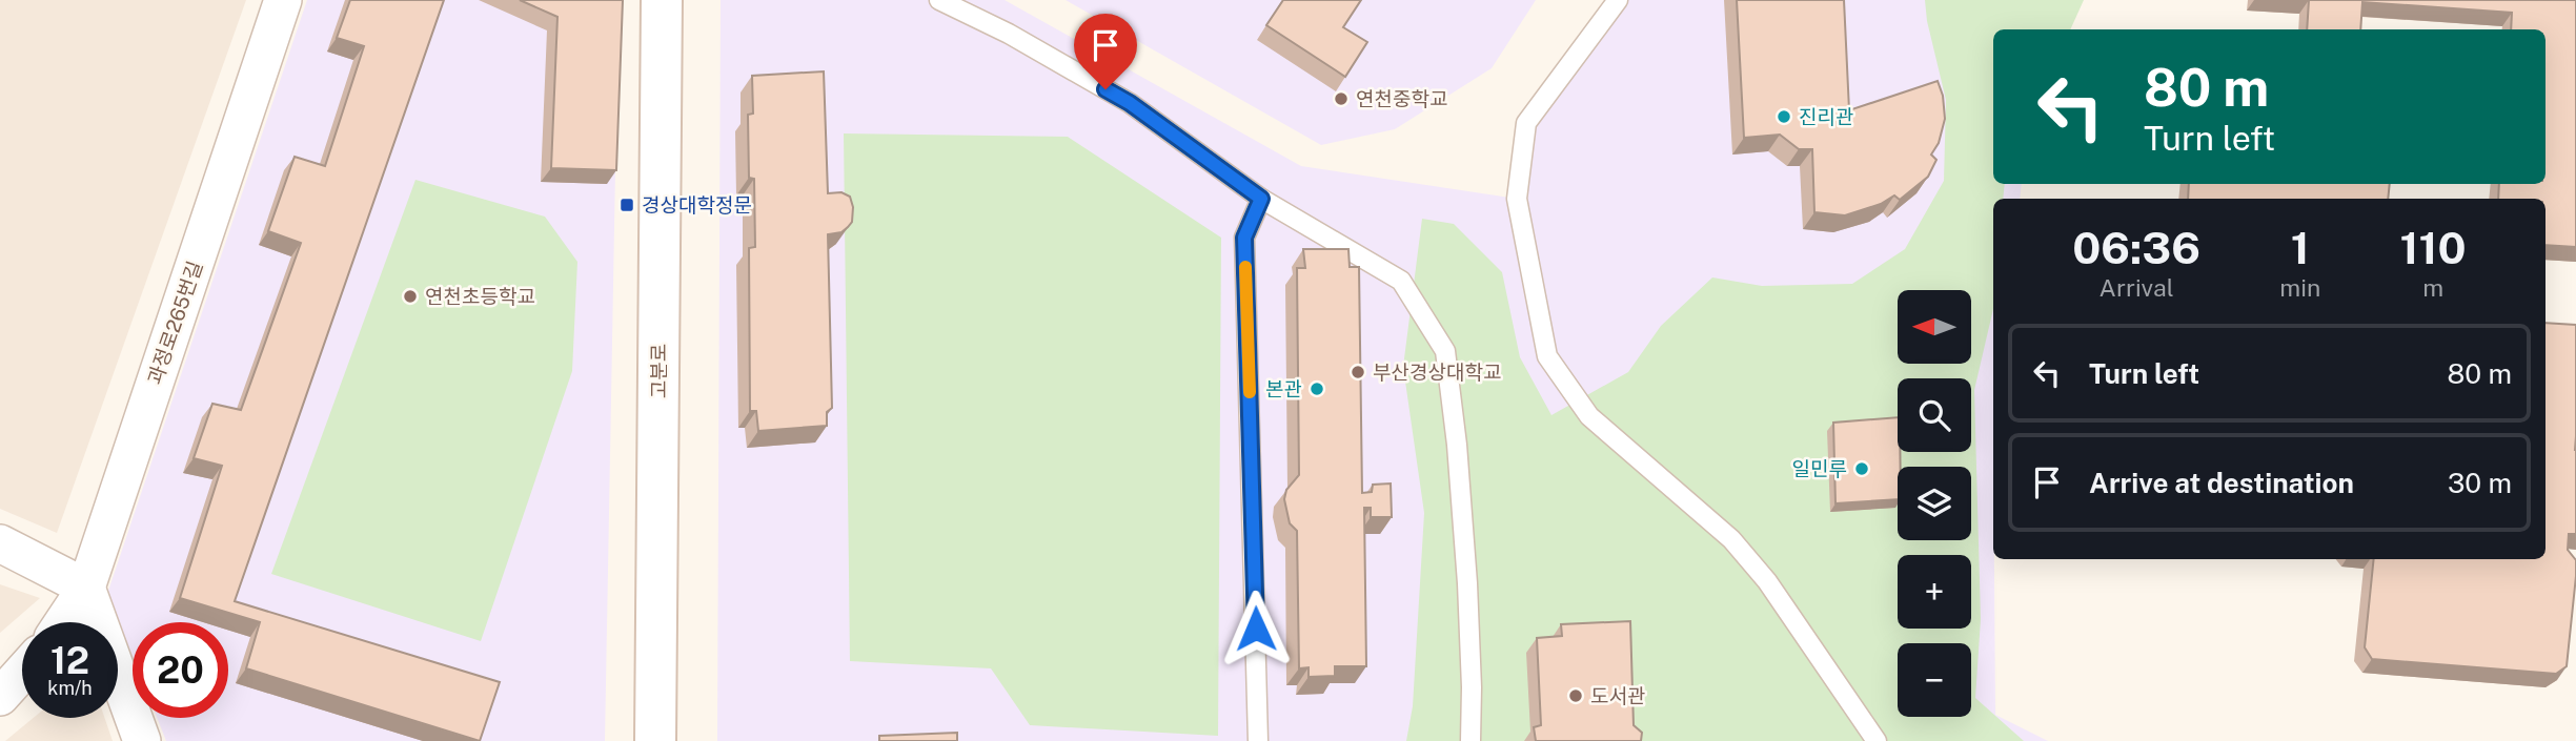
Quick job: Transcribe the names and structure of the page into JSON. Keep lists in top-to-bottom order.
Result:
{
  "streets": {
    "main road": ["고분로"],
    "street": ["과정로265번길"]
  },
  "places": {
    "other": [
      "연천중학교",
      "진리관",
      "연천초등학교",
      "부산경상대학교",
      "본관",
      "일민루",
      "도서관"
    ],
    "transit": ["경상대학정문"]
  },
  "north": "left",
  "page": {
    "turn": ["80 m", "Turn left"],
    "eta": [
      "06:36",
      "Arrival",
      "1",
      "min",
      "110",
      "m"
    ],
    "map_buttons": ["+", "−"],
    "list": [
      {
        "name": "Turn left",
        "value": "80 m"
      },
      {
        "name": "Arrive at destination",
        "value": "30 m"
      }
    ],
    "speed": "12 km/h",
    "limit": "20"
  }
}
